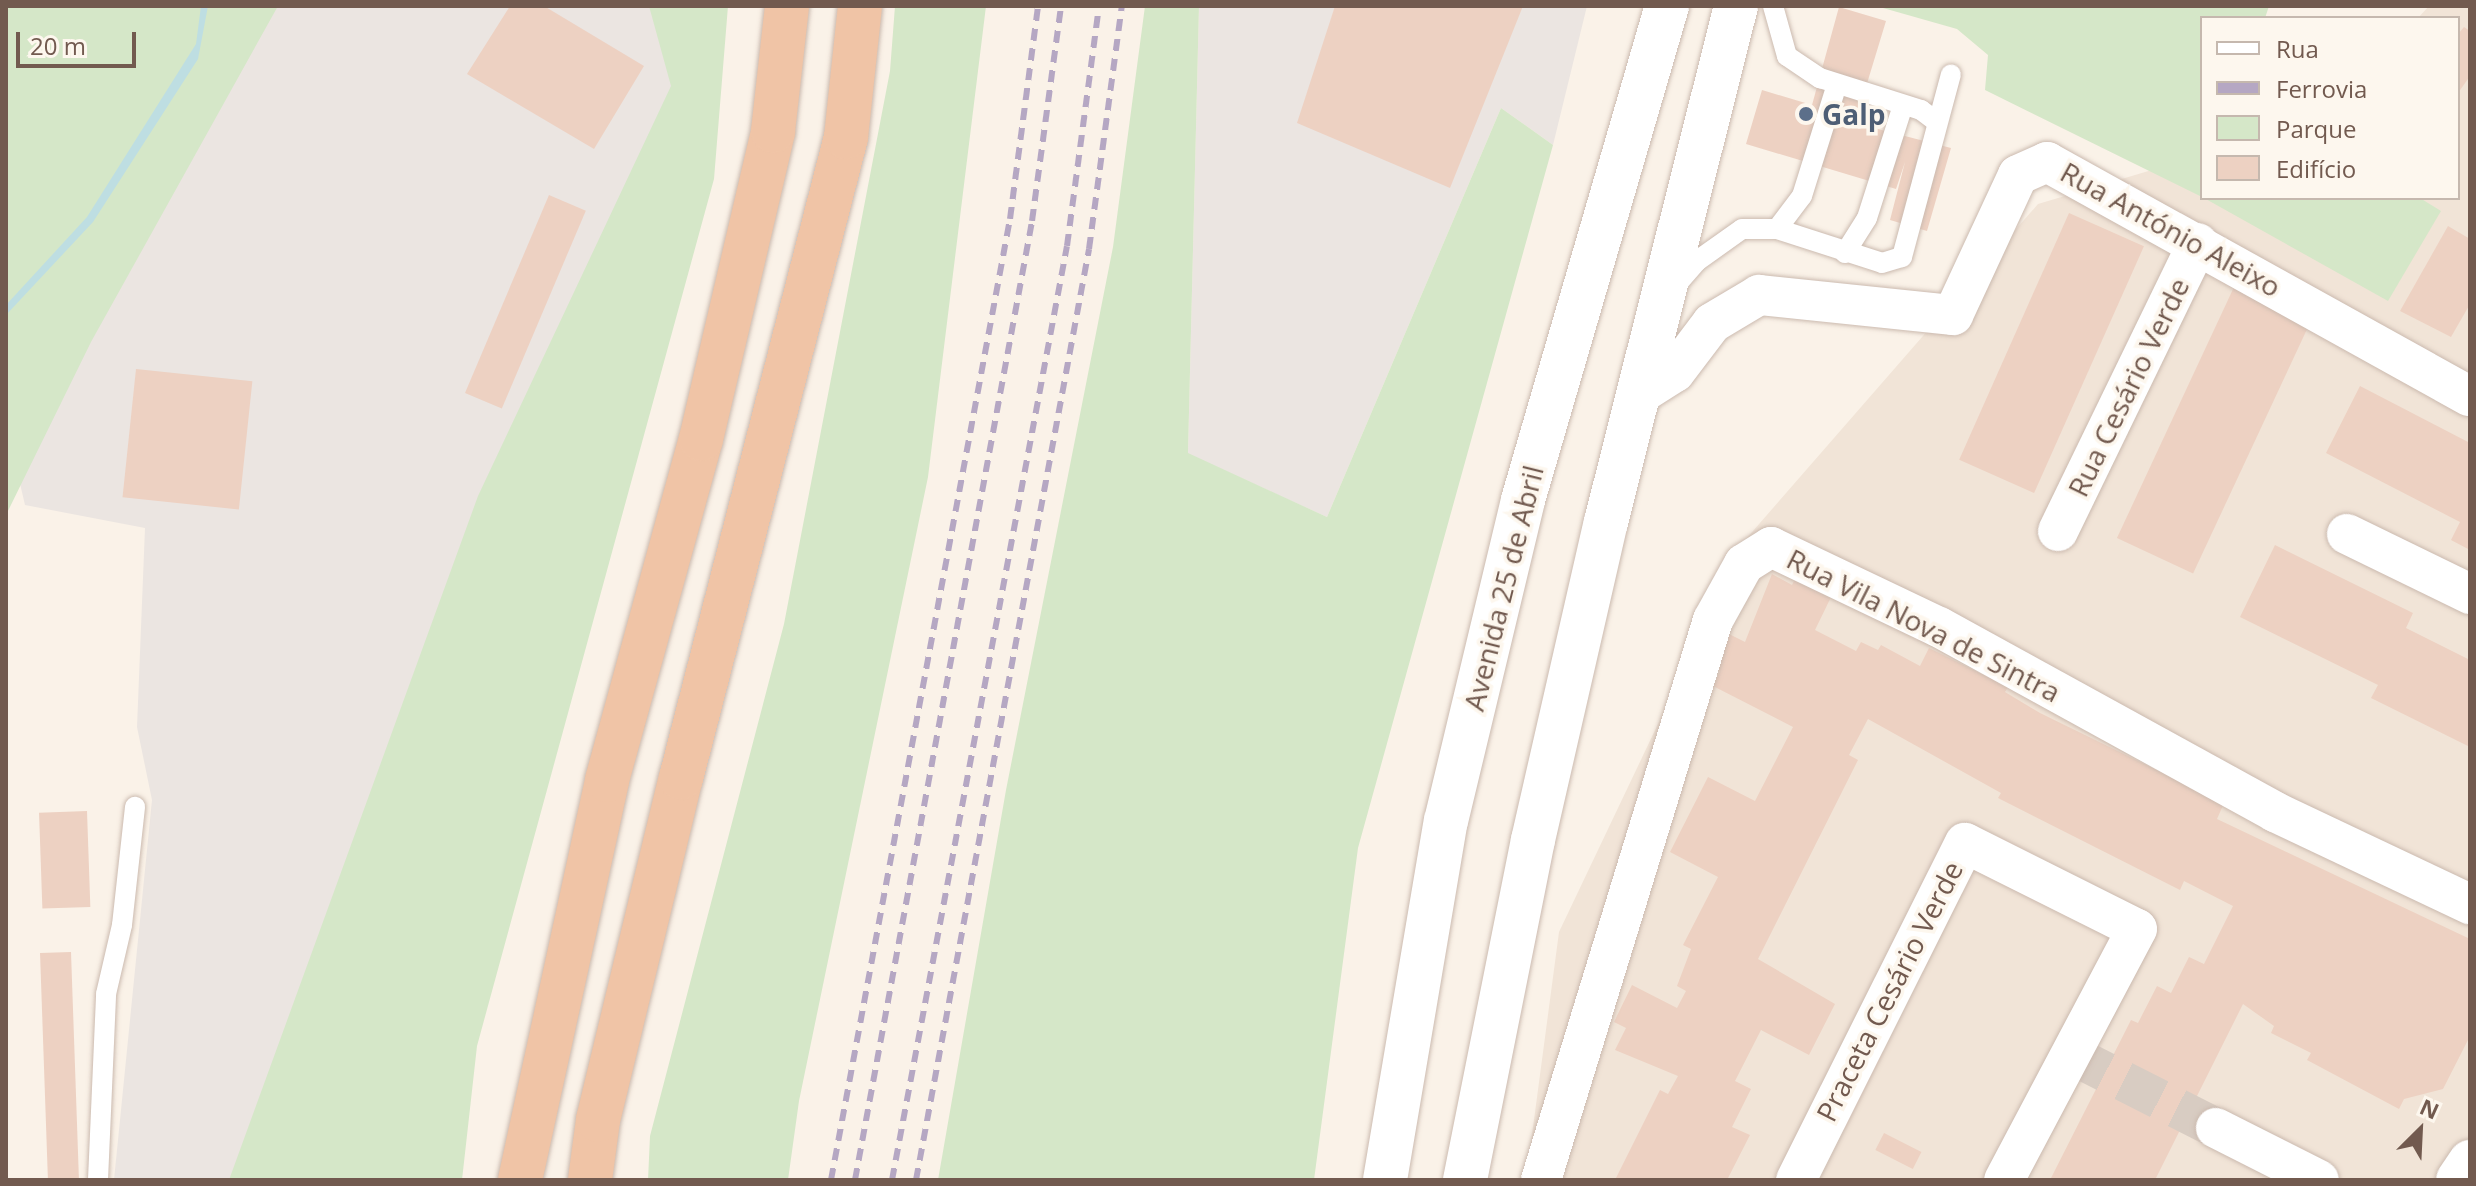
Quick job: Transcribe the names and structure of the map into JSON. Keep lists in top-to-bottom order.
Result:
{
  "streets": {
    "main road": ["Avenida 25 de Abril"],
    "street": [
      "Rua António Aleixo",
      "Rua Cesário Verde",
      "Rua Vila Nova de Sintra",
      "Praceta Cesário Verde"
    ]
  },
  "crossings": [
    ["Rua António Aleixo", "Rua Cesário Verde"]
  ],
  "places": ["Galp"],
  "legend": [
    "Rua",
    "Ferrovia",
    "Parque",
    "Edifício"
  ],
  "scale_bar": "20 m",
  "north": "top right"
}
